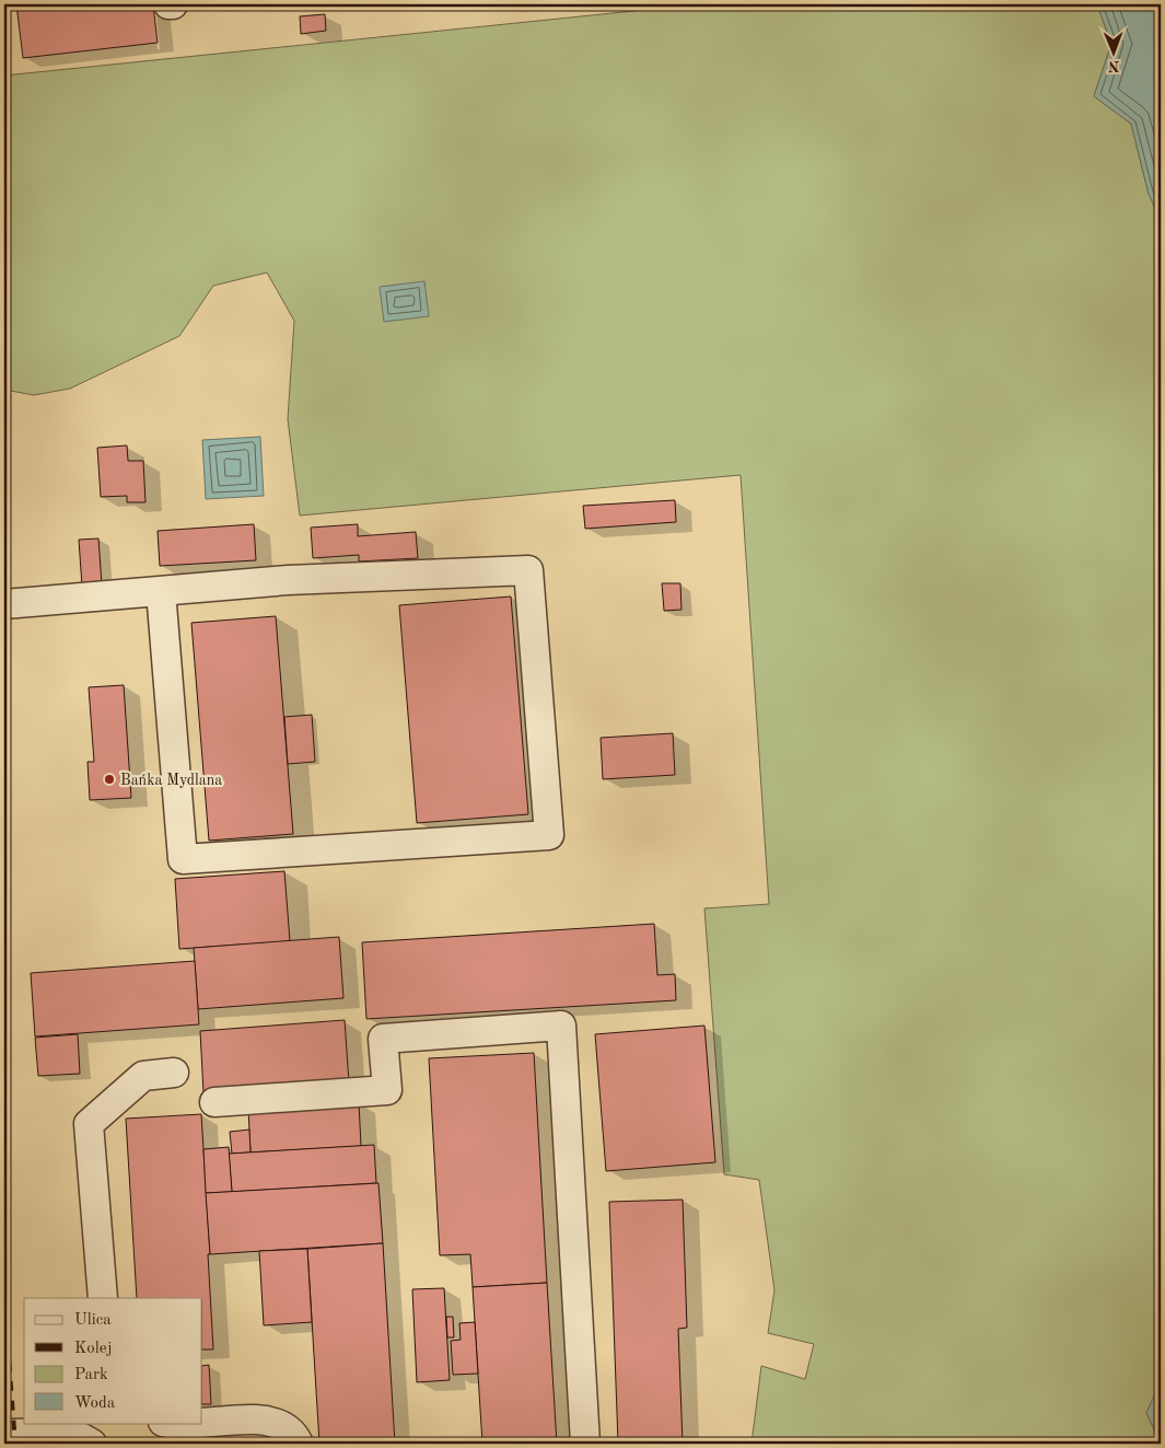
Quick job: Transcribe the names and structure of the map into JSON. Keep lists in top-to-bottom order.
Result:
{
  "places": ["Bańka Mydlana"],
  "legend": [
    "Ulica",
    "Kolej",
    "Park",
    "Woda"
  ],
  "north": "bottom"
}
